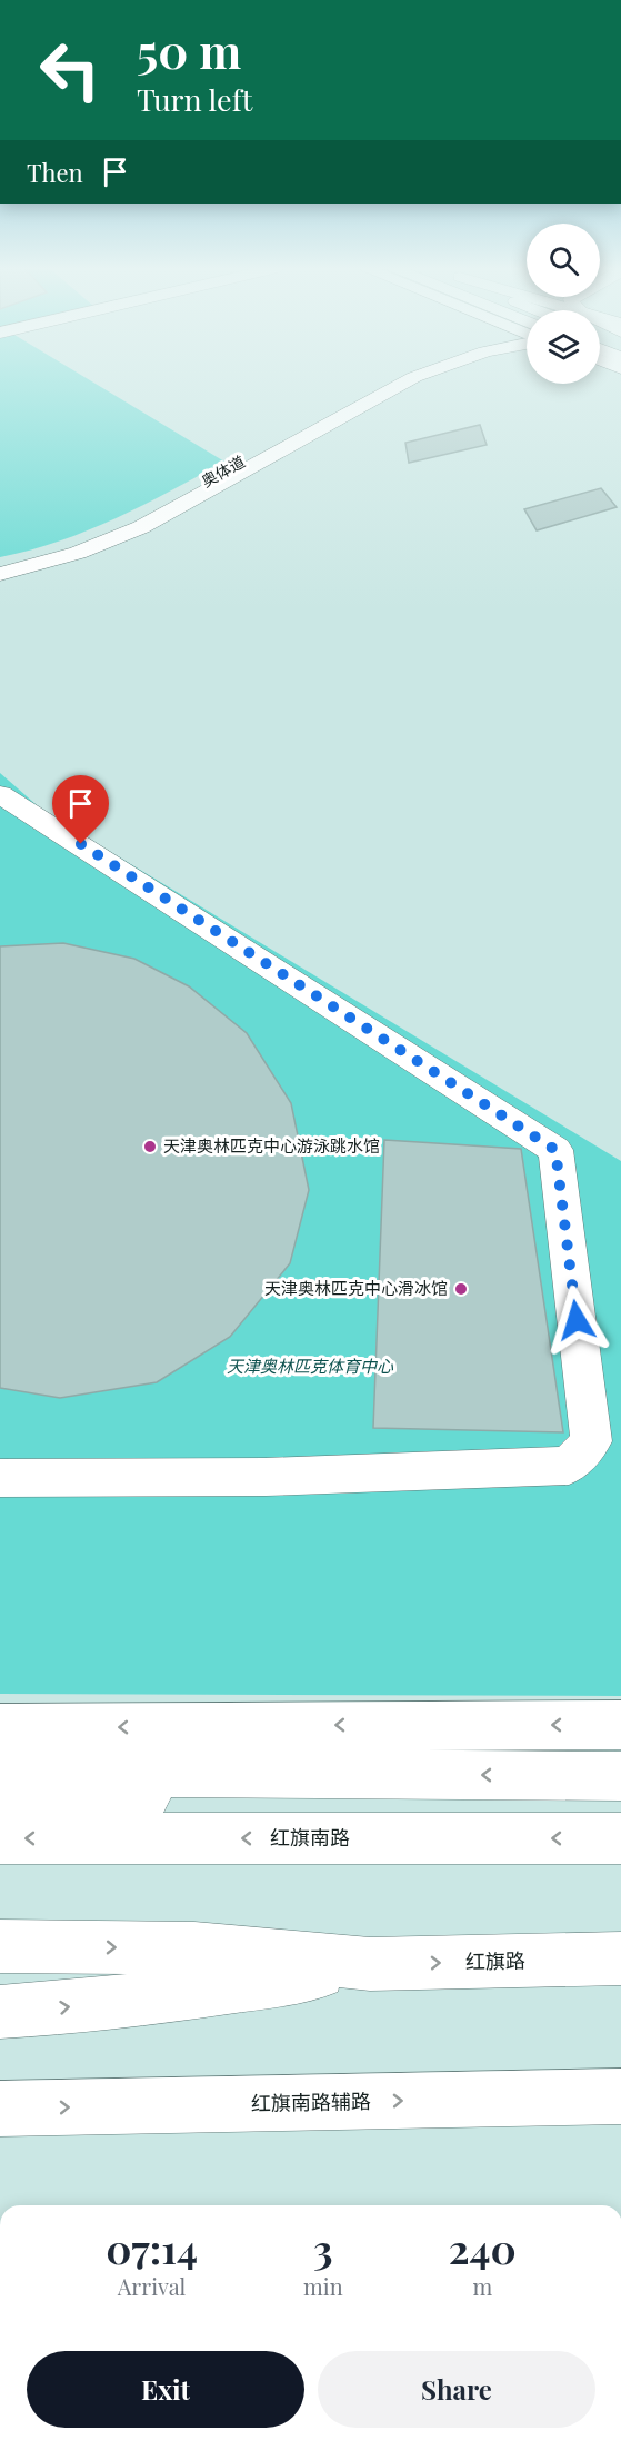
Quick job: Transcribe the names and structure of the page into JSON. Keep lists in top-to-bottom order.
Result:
{
  "streets": {
    "main road": [
      "奥体道",
      "红旗南路",
      "红旗路",
      "红旗南路辅路"
    ]
  },
  "parks": ["天津奥林匹克体育中心"],
  "places": ["天津奥林匹克中心游泳跳水馆", "天津奥林匹克中心滑冰馆"],
  "page": {
    "turn": ["50 m", "Turn left"],
    "then": "Then",
    "eta": [
      "07:14",
      "Arrival",
      "3",
      "min",
      "240",
      "m"
    ],
    "buttons": ["Exit", "Share"]
  }
}
